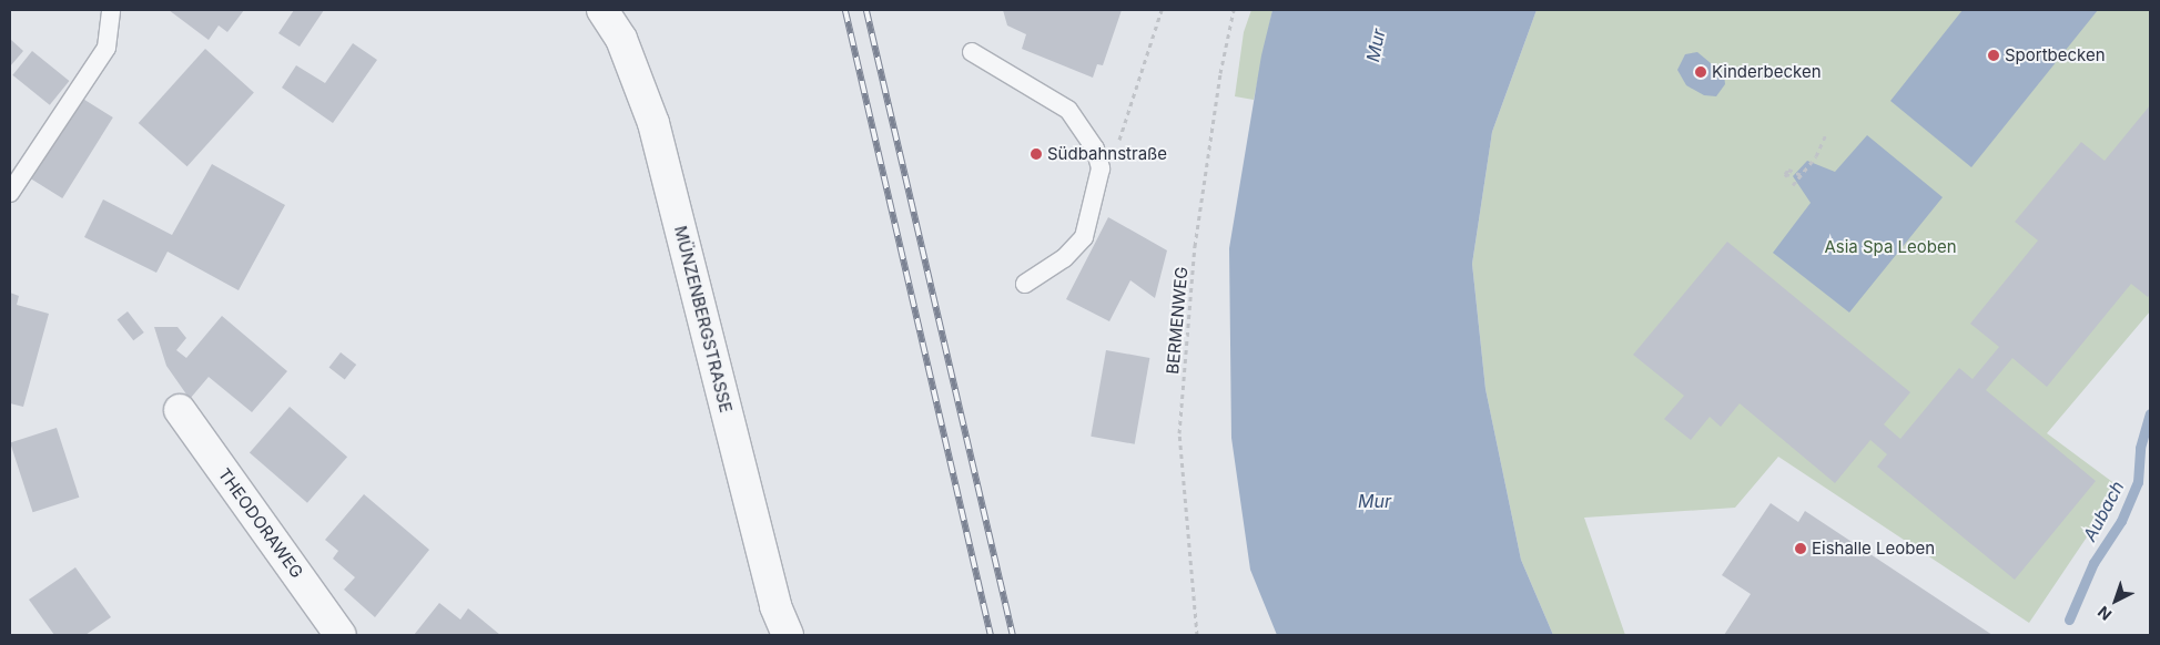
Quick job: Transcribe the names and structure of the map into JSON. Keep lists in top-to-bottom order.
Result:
{
  "streets": {
    "street": ["MÜNZENBERGSTRASSE", "THEODORAWEG"],
    "path": ["BERMENWEG"]
  },
  "water": ["Mur", "Aubach"],
  "parks": ["Asia Spa Leoben"],
  "places": [
    "Sportbecken",
    "Kinderbecken",
    "Südbahnstraße",
    "Eishalle Leoben"
  ],
  "north": "bottom left"
}
